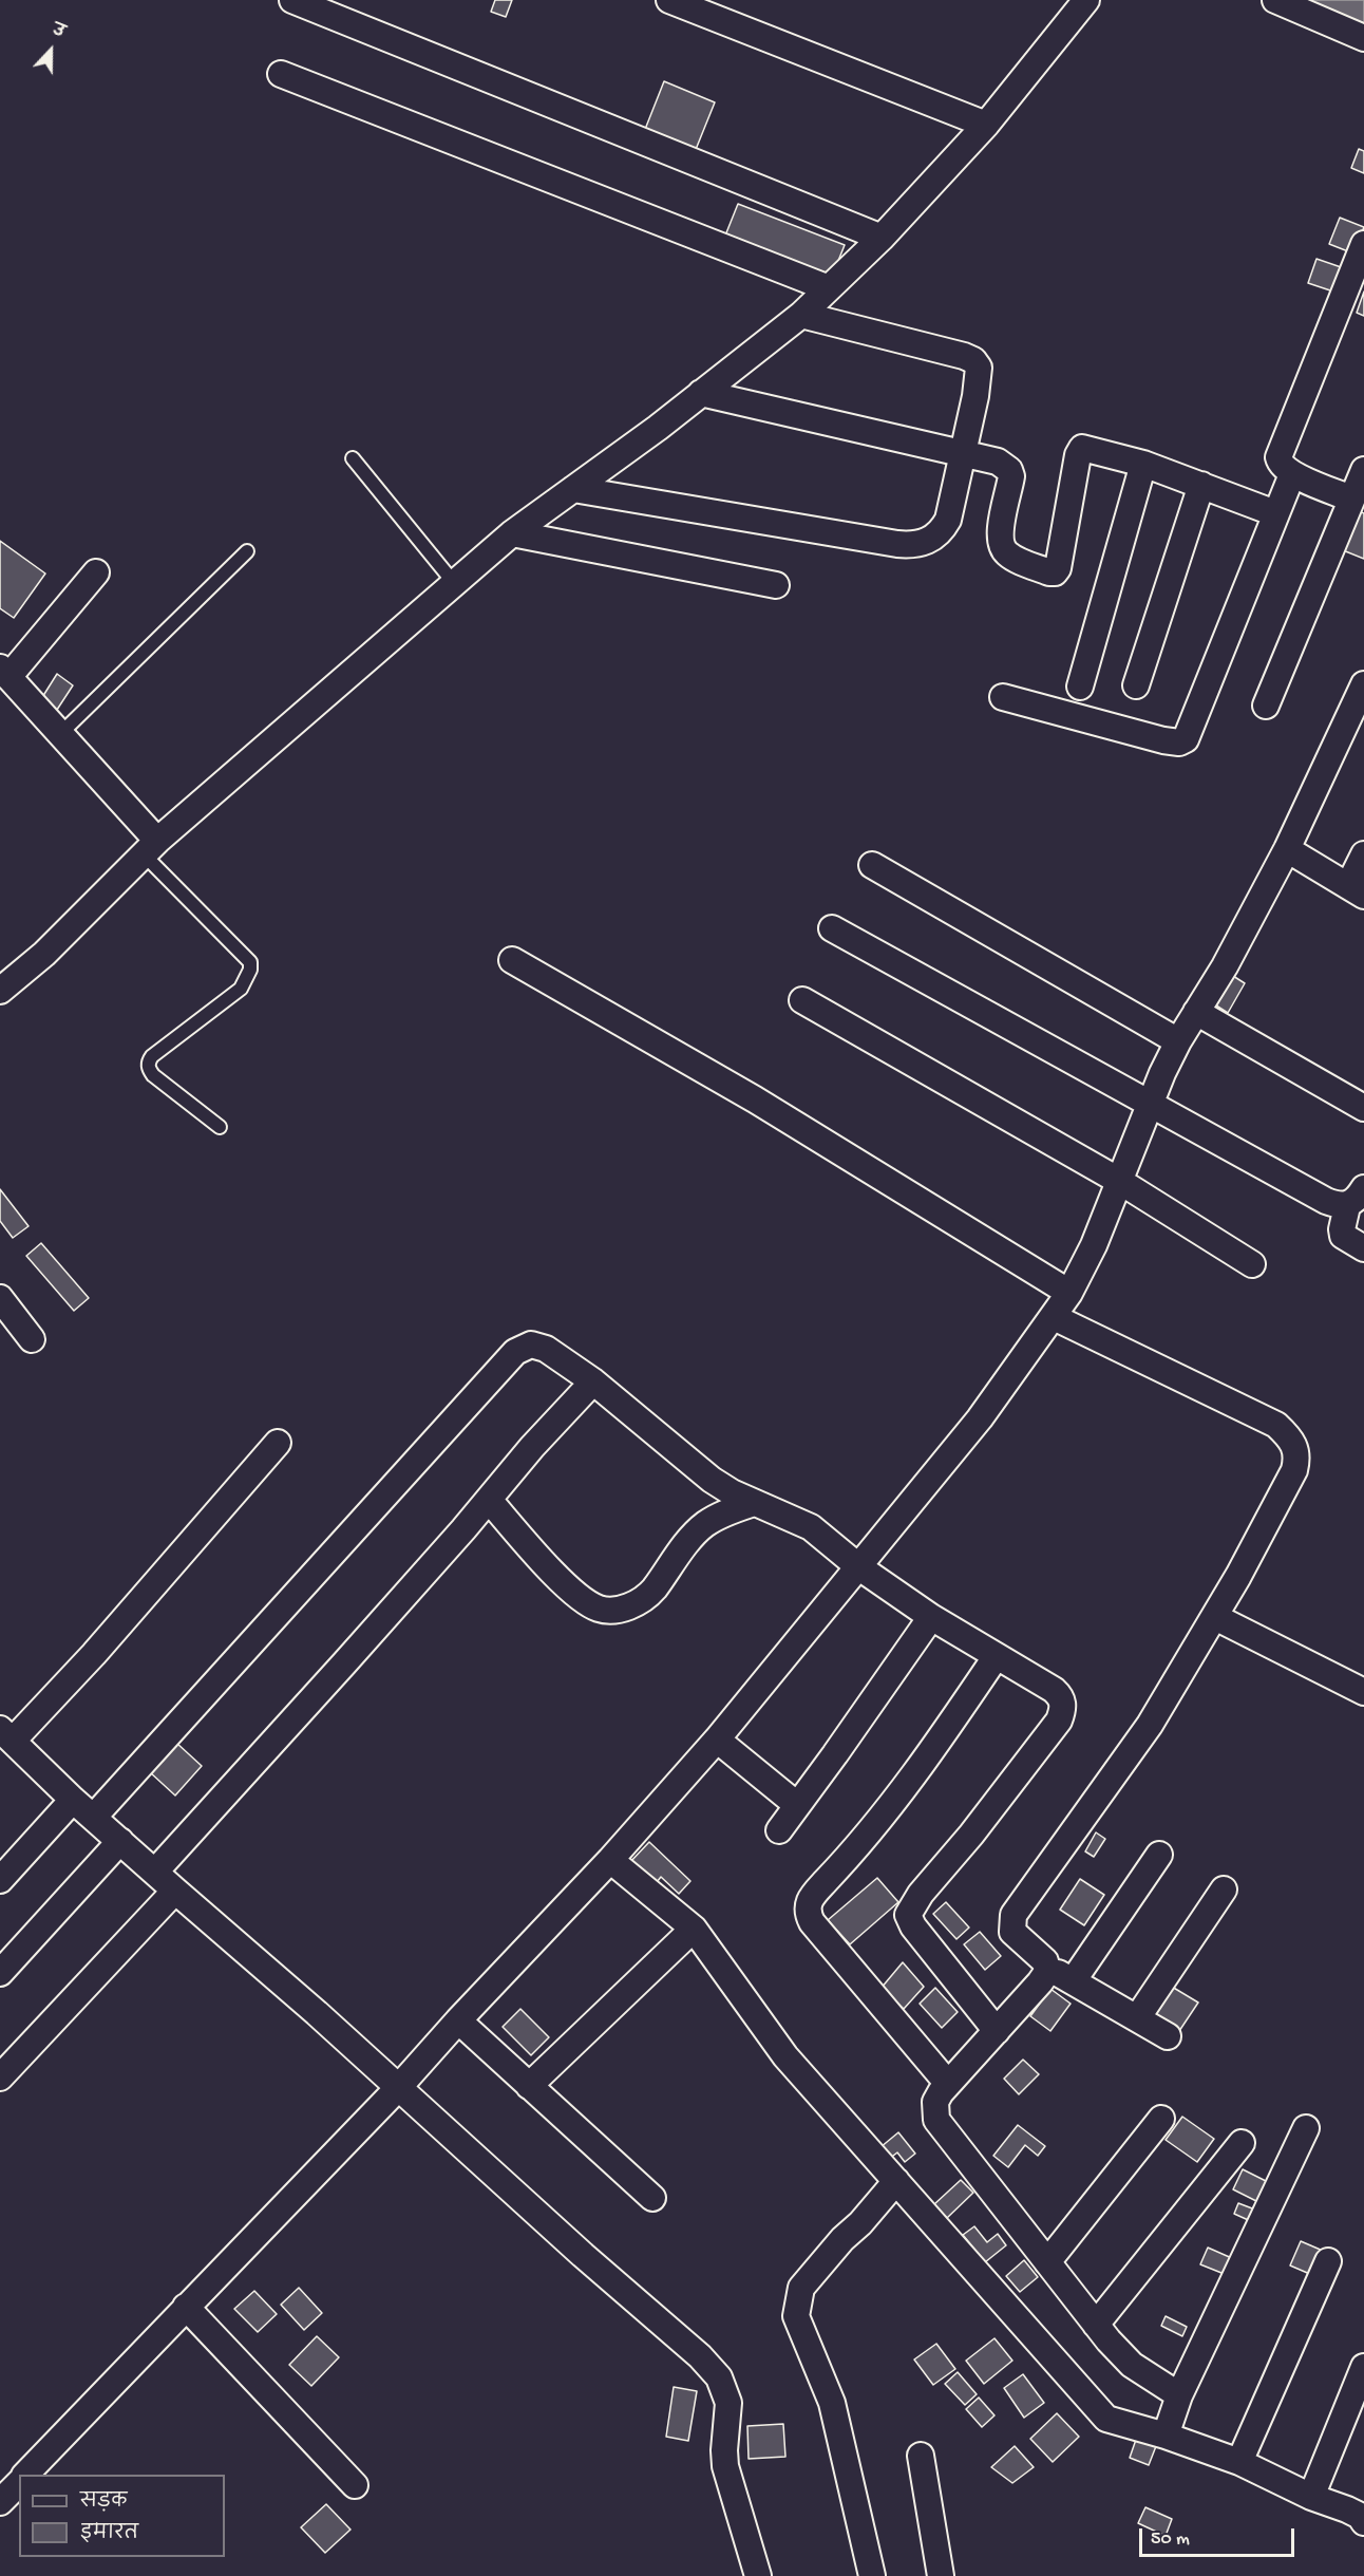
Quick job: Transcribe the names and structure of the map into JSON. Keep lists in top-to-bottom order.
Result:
{
  "legend": ["सड़क", "इमारत"],
  "scale_bar": "50 m",
  "north": "top"
}
